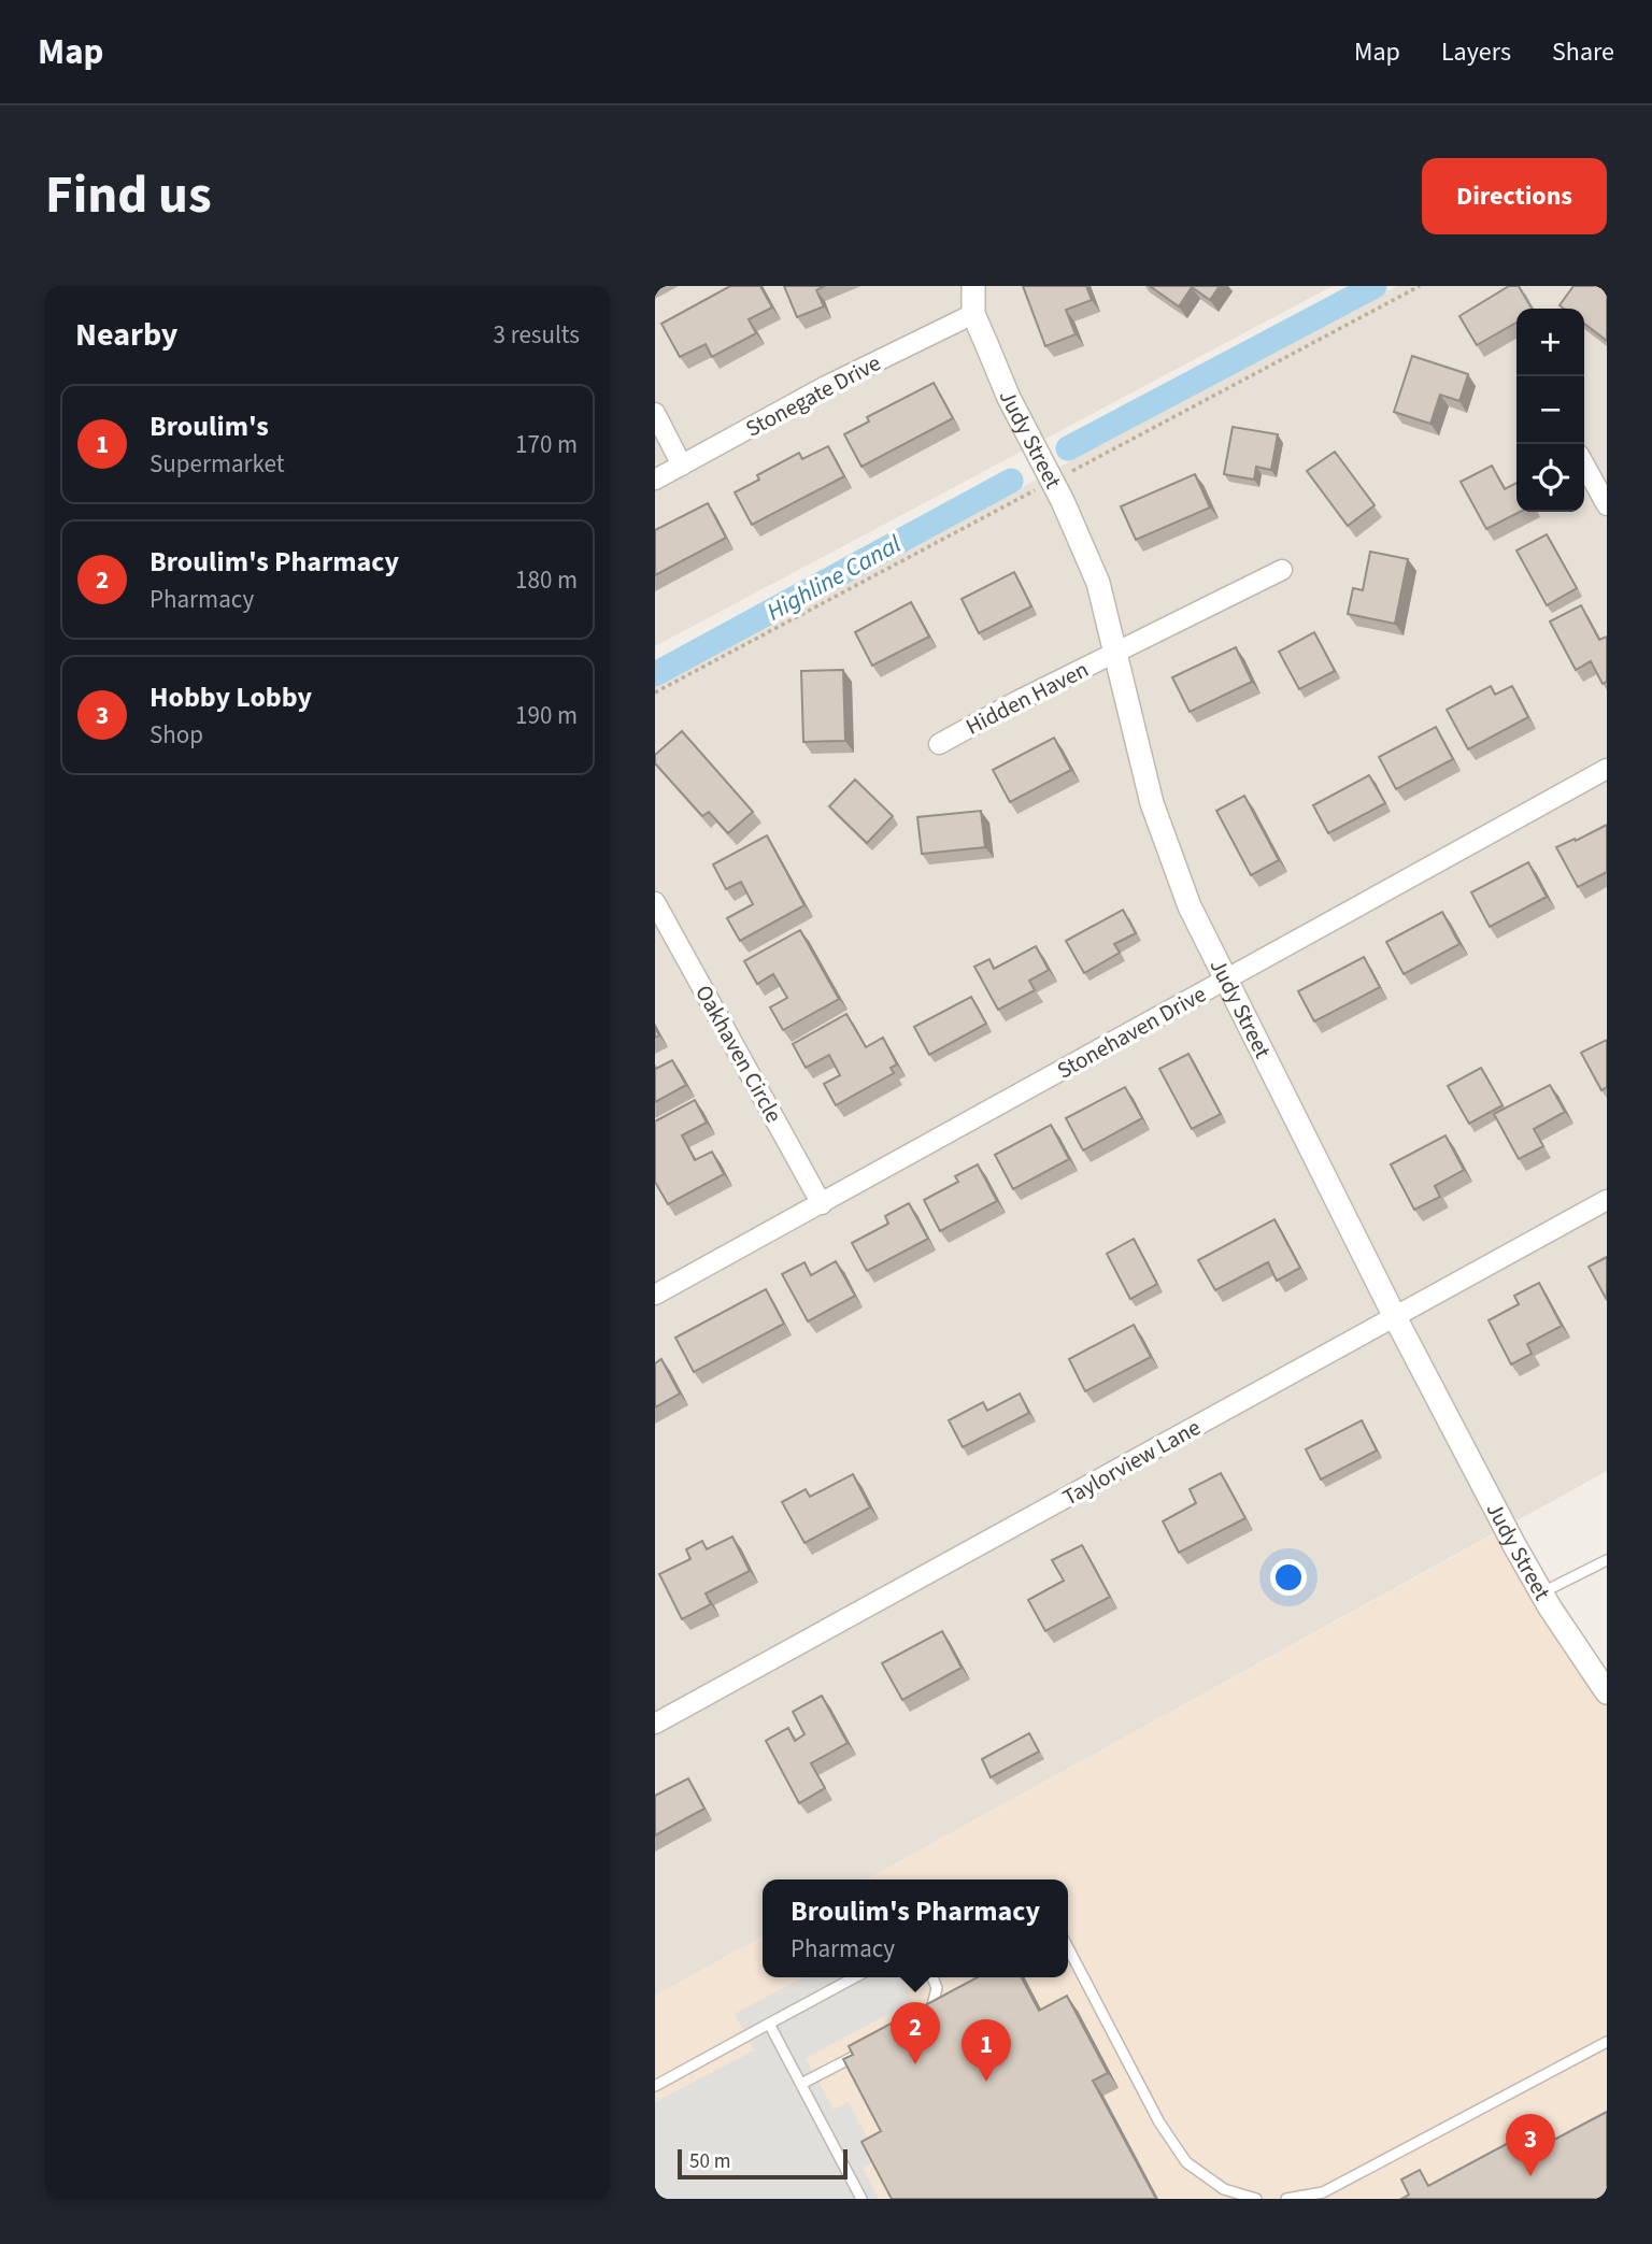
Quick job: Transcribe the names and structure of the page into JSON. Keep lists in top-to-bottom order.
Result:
{
  "streets": {
    "street": [
      "Stonegate Drive",
      "Judy Street",
      "Hidden Haven",
      "Stonehaven Drive",
      "Oakhaven Circle",
      "Taylorview Lane"
    ]
  },
  "crossings": [
    ["Stonegate Drive", "Judy Street"],
    ["Judy Street", "Hidden Haven"],
    ["Judy Street", "Stonehaven Drive"],
    ["Judy Street", "Taylorview Lane"],
    ["Stonehaven Drive", "Oakhaven Circle"]
  ],
  "water": ["Highline Canal"],
  "scale_bar": "50 m",
  "page": {
    "header": "Map",
    "nav": ["Map", "Layers", "Share"],
    "title": "Find us",
    "buttons": "Directions",
    "heading": ["Nearby", "3 results"],
    "map_buttons": ["+", "−"],
    "list": [
      {
        "mark": "1",
        "name": "Broulim's",
        "note": "Supermarket",
        "value": "170 m"
      },
      {
        "mark": "2",
        "name": "Broulim's Pharmacy",
        "note": "Pharmacy",
        "value": "180 m"
      },
      {
        "mark": "3",
        "name": "Hobby Lobby",
        "note": "Shop",
        "value": "190 m"
      }
    ],
    "popup": ["Broulim's Pharmacy", "Pharmacy"],
    "pins": ["2", "1", "3"],
    "scale": "50 m"
  }
}
